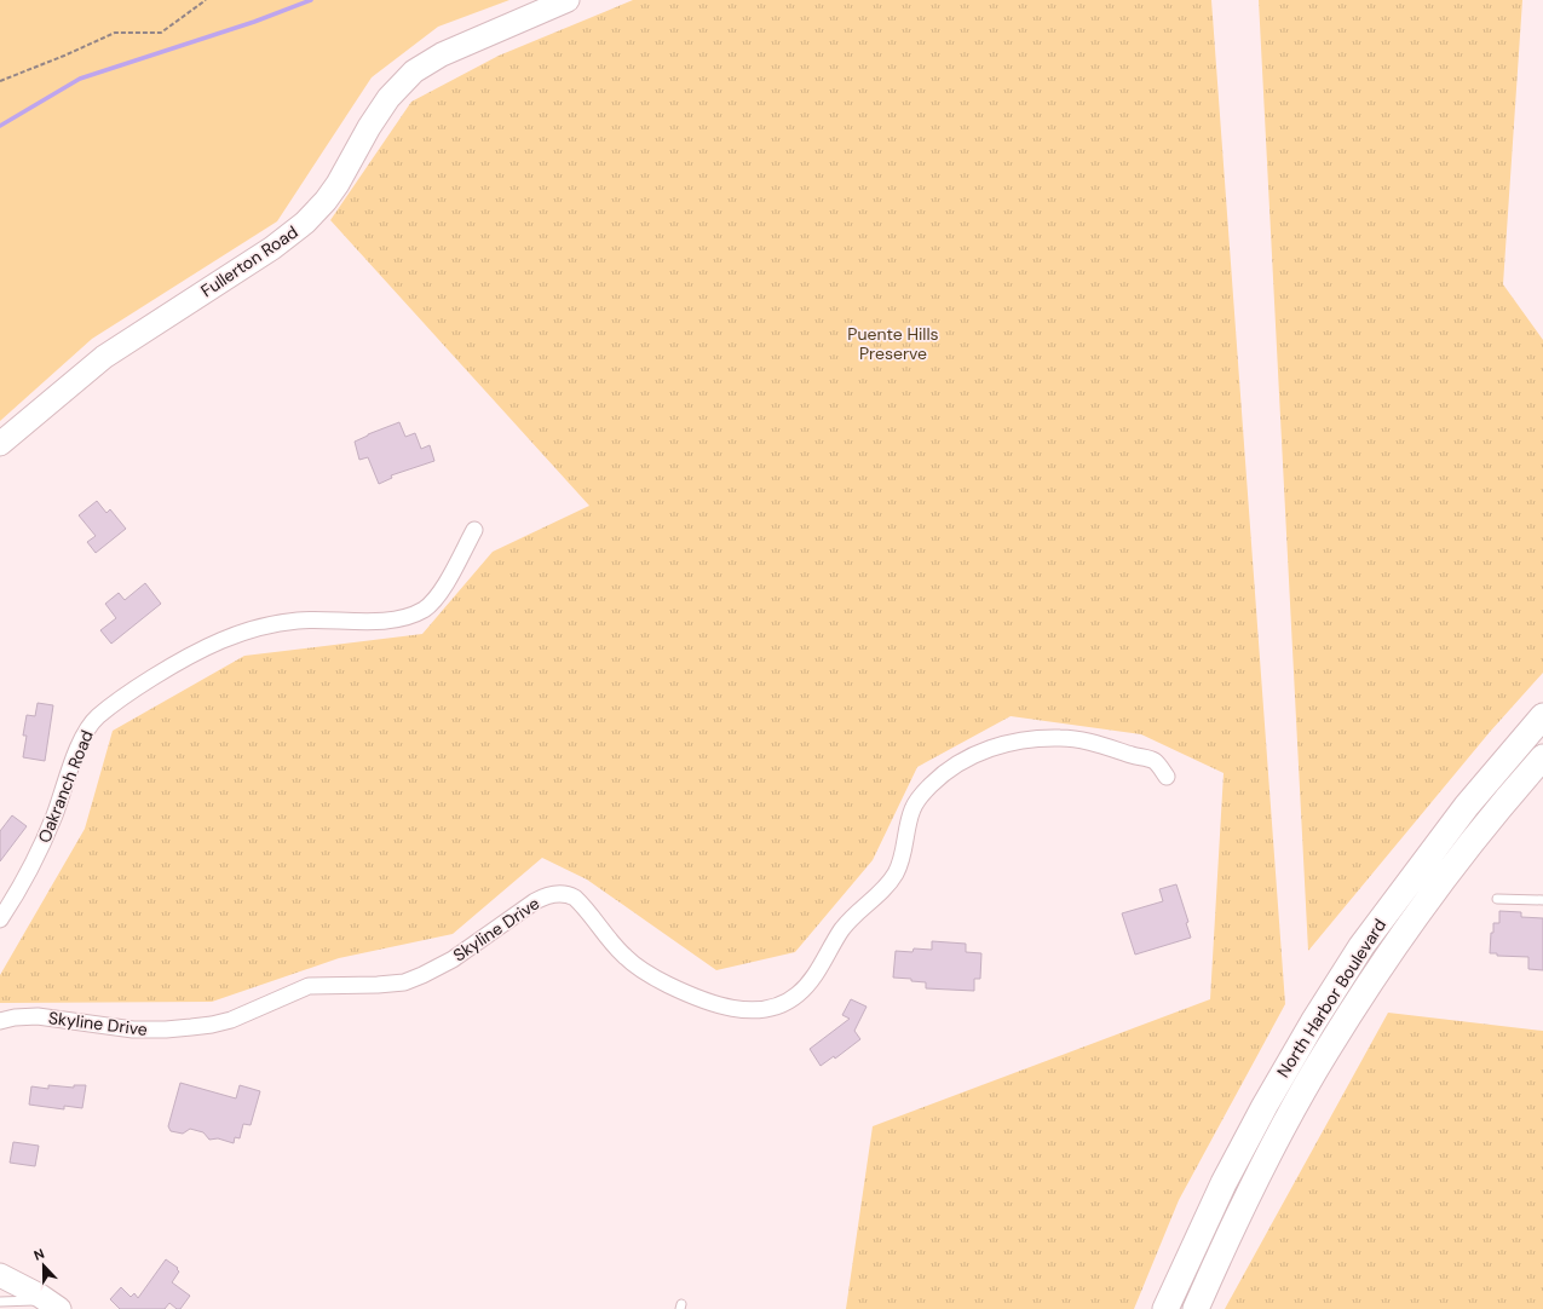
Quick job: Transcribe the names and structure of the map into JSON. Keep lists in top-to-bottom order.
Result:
{
  "streets": {
    "main road": ["North Harbor Boulevard"],
    "street": ["Fullerton Road", "Oakranch Road", "Skyline Drive"]
  },
  "parks": ["Puente Hills Preserve"],
  "north": "top"
}
